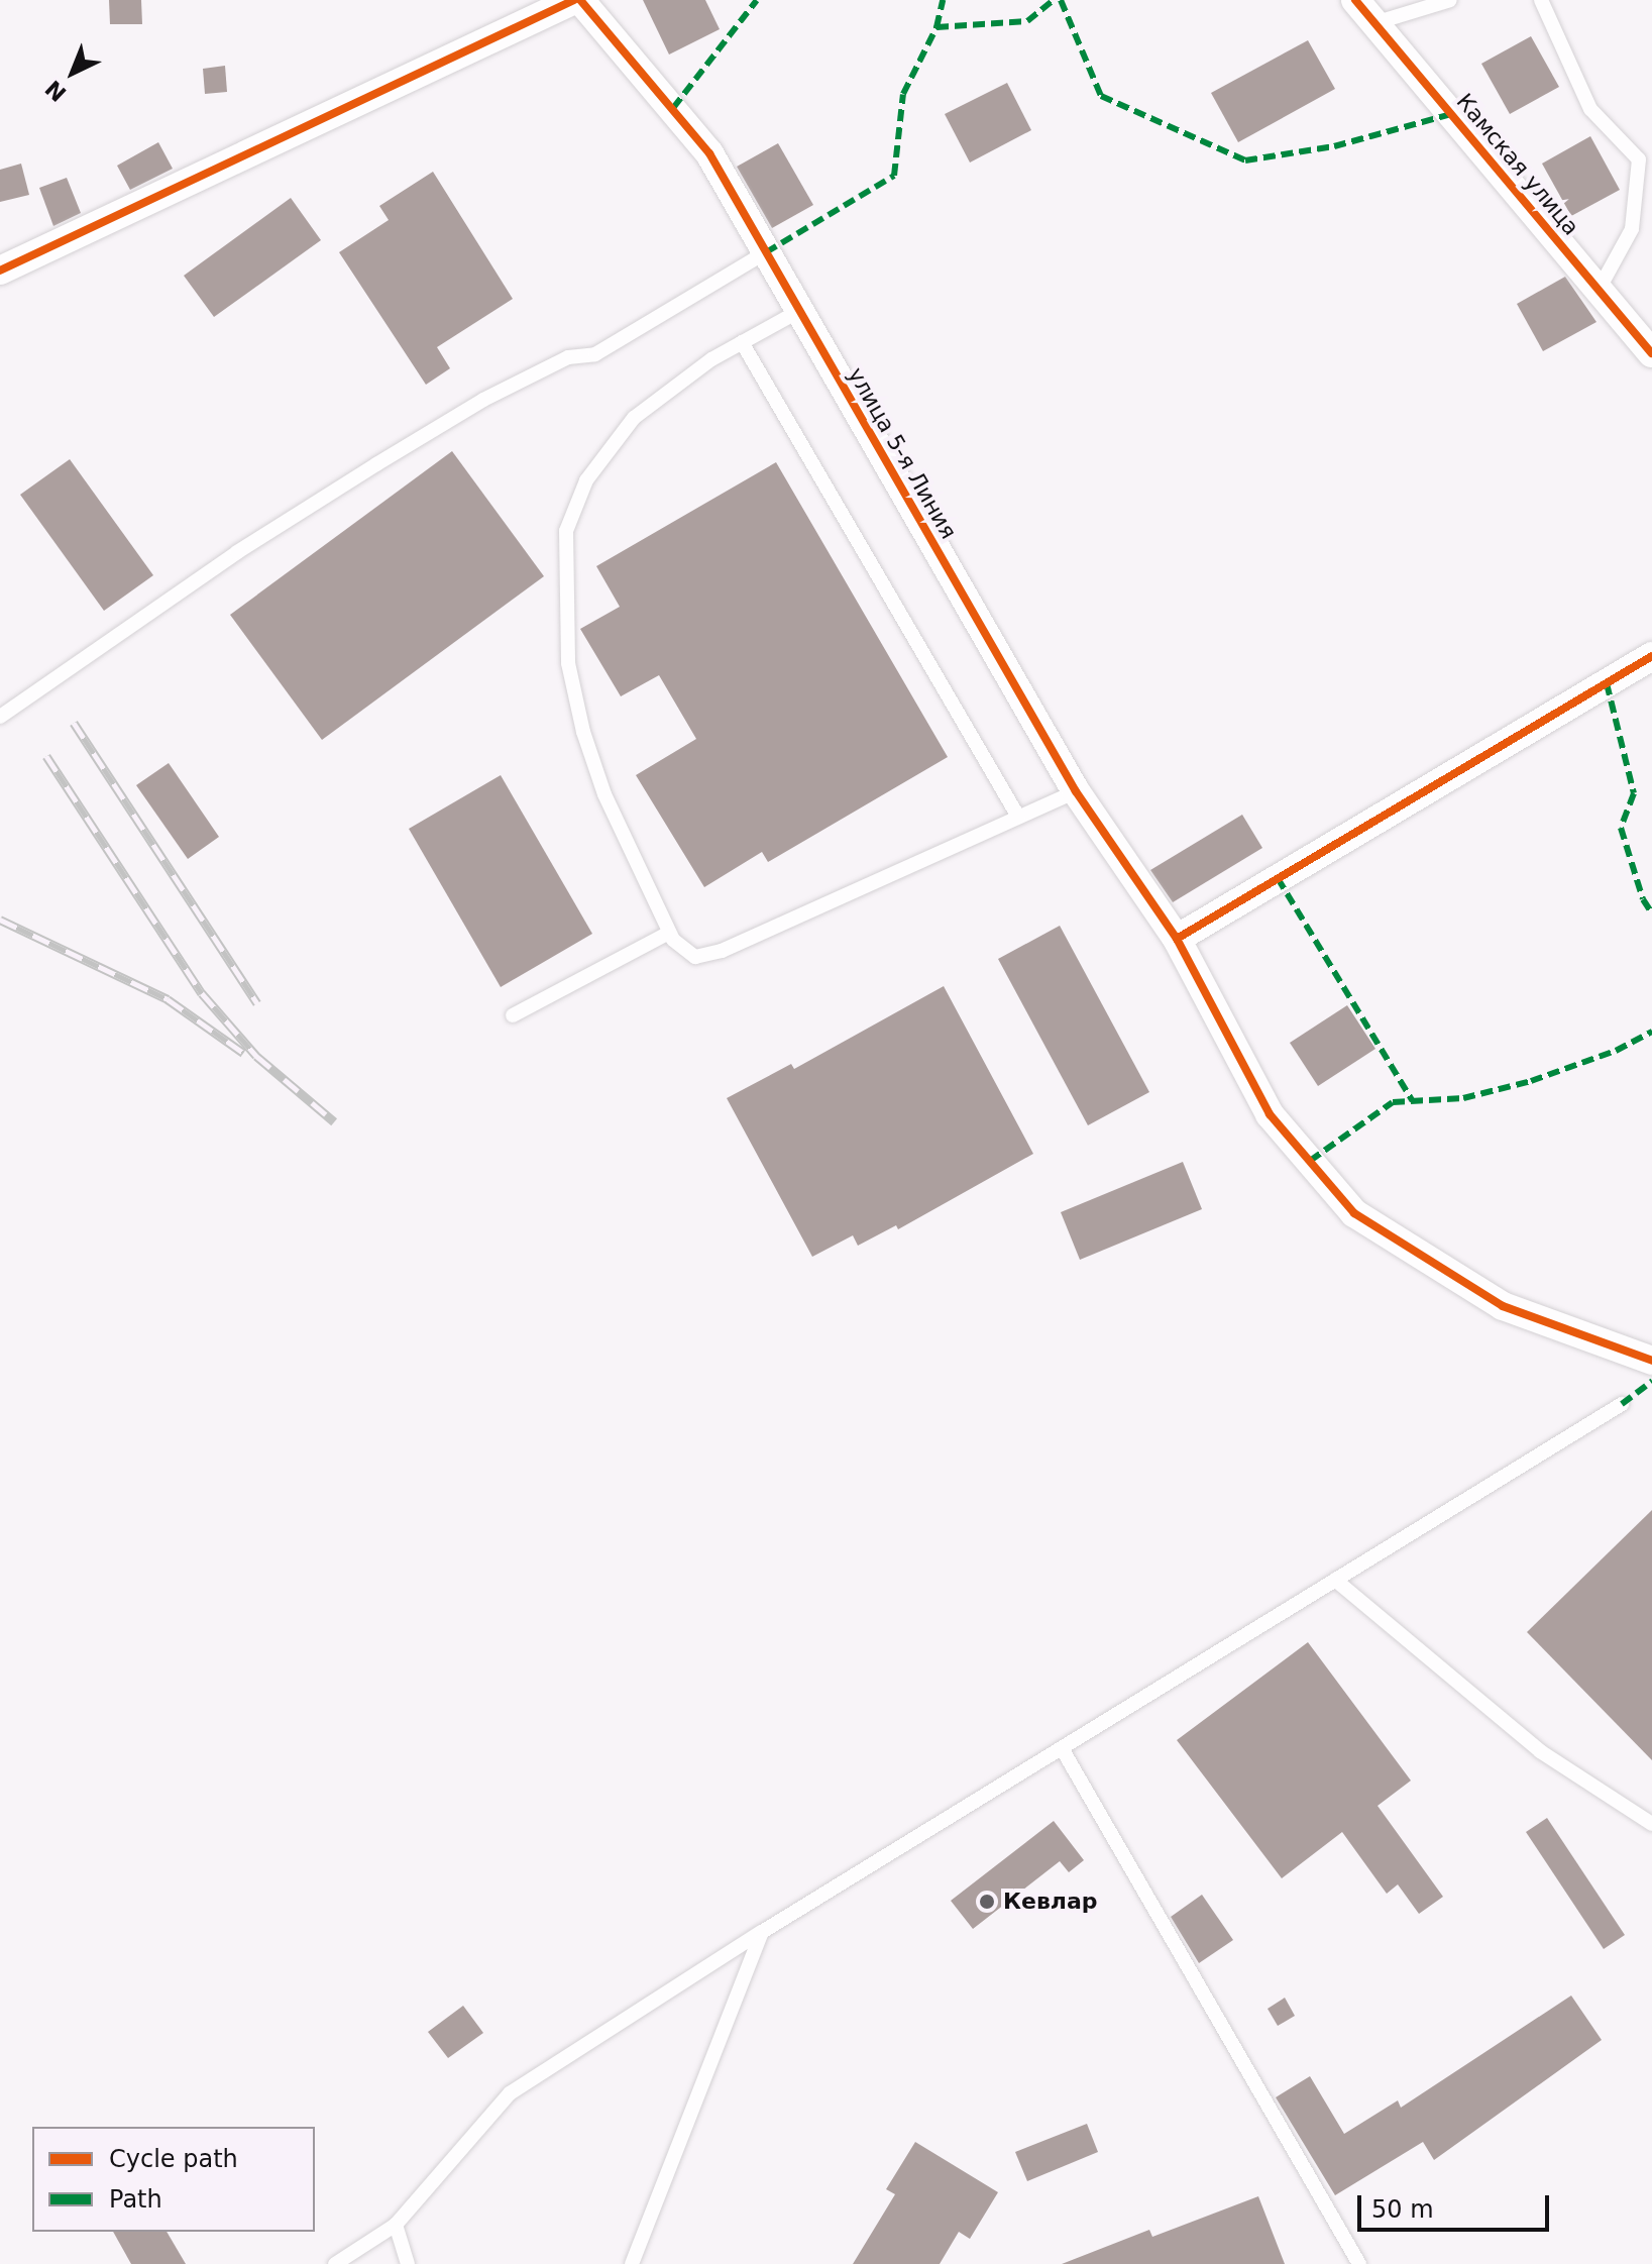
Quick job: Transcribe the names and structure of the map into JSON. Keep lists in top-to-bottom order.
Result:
{
  "streets": {
    "street": ["Камская улица", "улица 5-я Линия"]
  },
  "places": ["Кевлар"],
  "legend": ["Cycle path", "Path"],
  "scale_bar": "50 m",
  "north": "bottom left"
}
